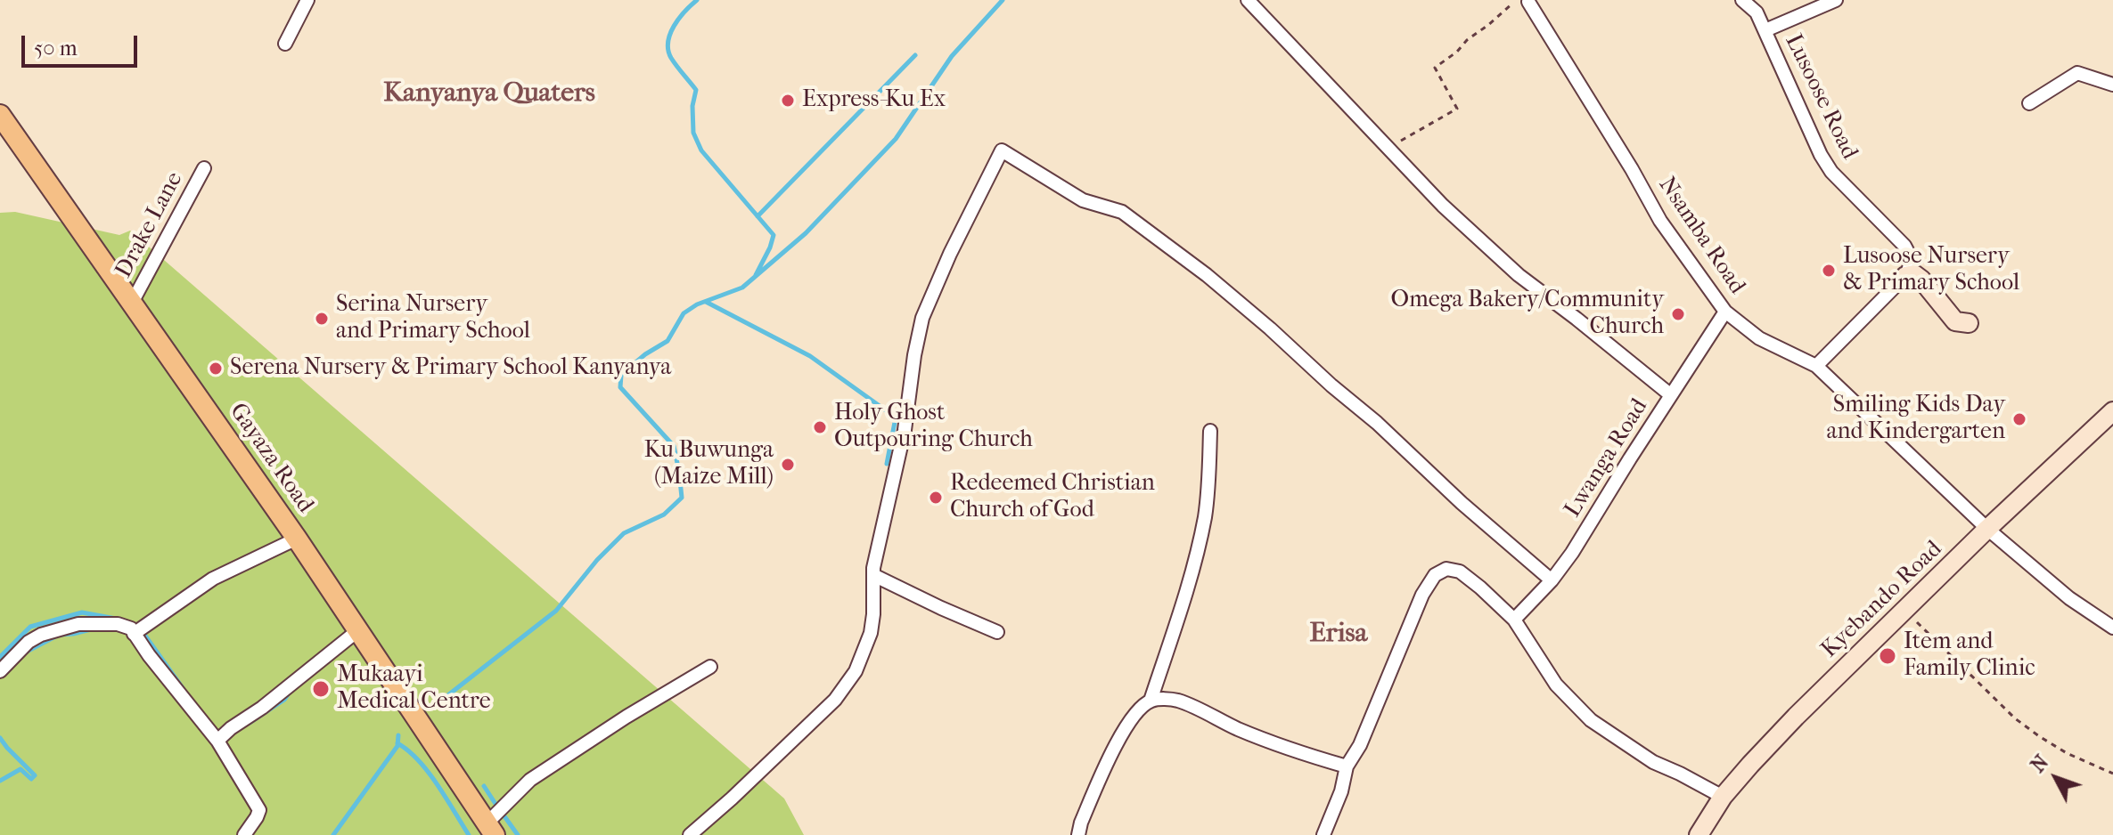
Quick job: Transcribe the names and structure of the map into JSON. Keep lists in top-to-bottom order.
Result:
{
  "streets": {
    "main road": ["Gayaza Road"],
    "street": [
      "Lusoose Road",
      "Drake Lane",
      "Nsamba Road",
      "Lwanga Road",
      "Kyebando Road"
    ]
  },
  "crossings": [
    ["Drake Lane", "Gayaza Road"],
    ["Nsamba Road", "Lwanga Road"],
    ["Nsamba Road", "Kyebando Road"]
  ],
  "districts": ["Kanyanya Quaters", "Erisa"],
  "places": [
    "Express-Ku Ex",
    "Lusoose Nursery & Primary School",
    "Omega Bakery/Community Church",
    "Serina Nursery and Primary School",
    "Serena Nursery & Primary School Kanyanya",
    "Smiling Kids Day and Kindergarten",
    "Holy Ghost Outpouring Church",
    "Ku Buwunga (Maize Mill)",
    "Redeemed Christian Church of God",
    "Item and Family Clinic",
    "Mukaayi Medical Centre"
  ],
  "scale_bar": "50 m",
  "north": "top left"
}
